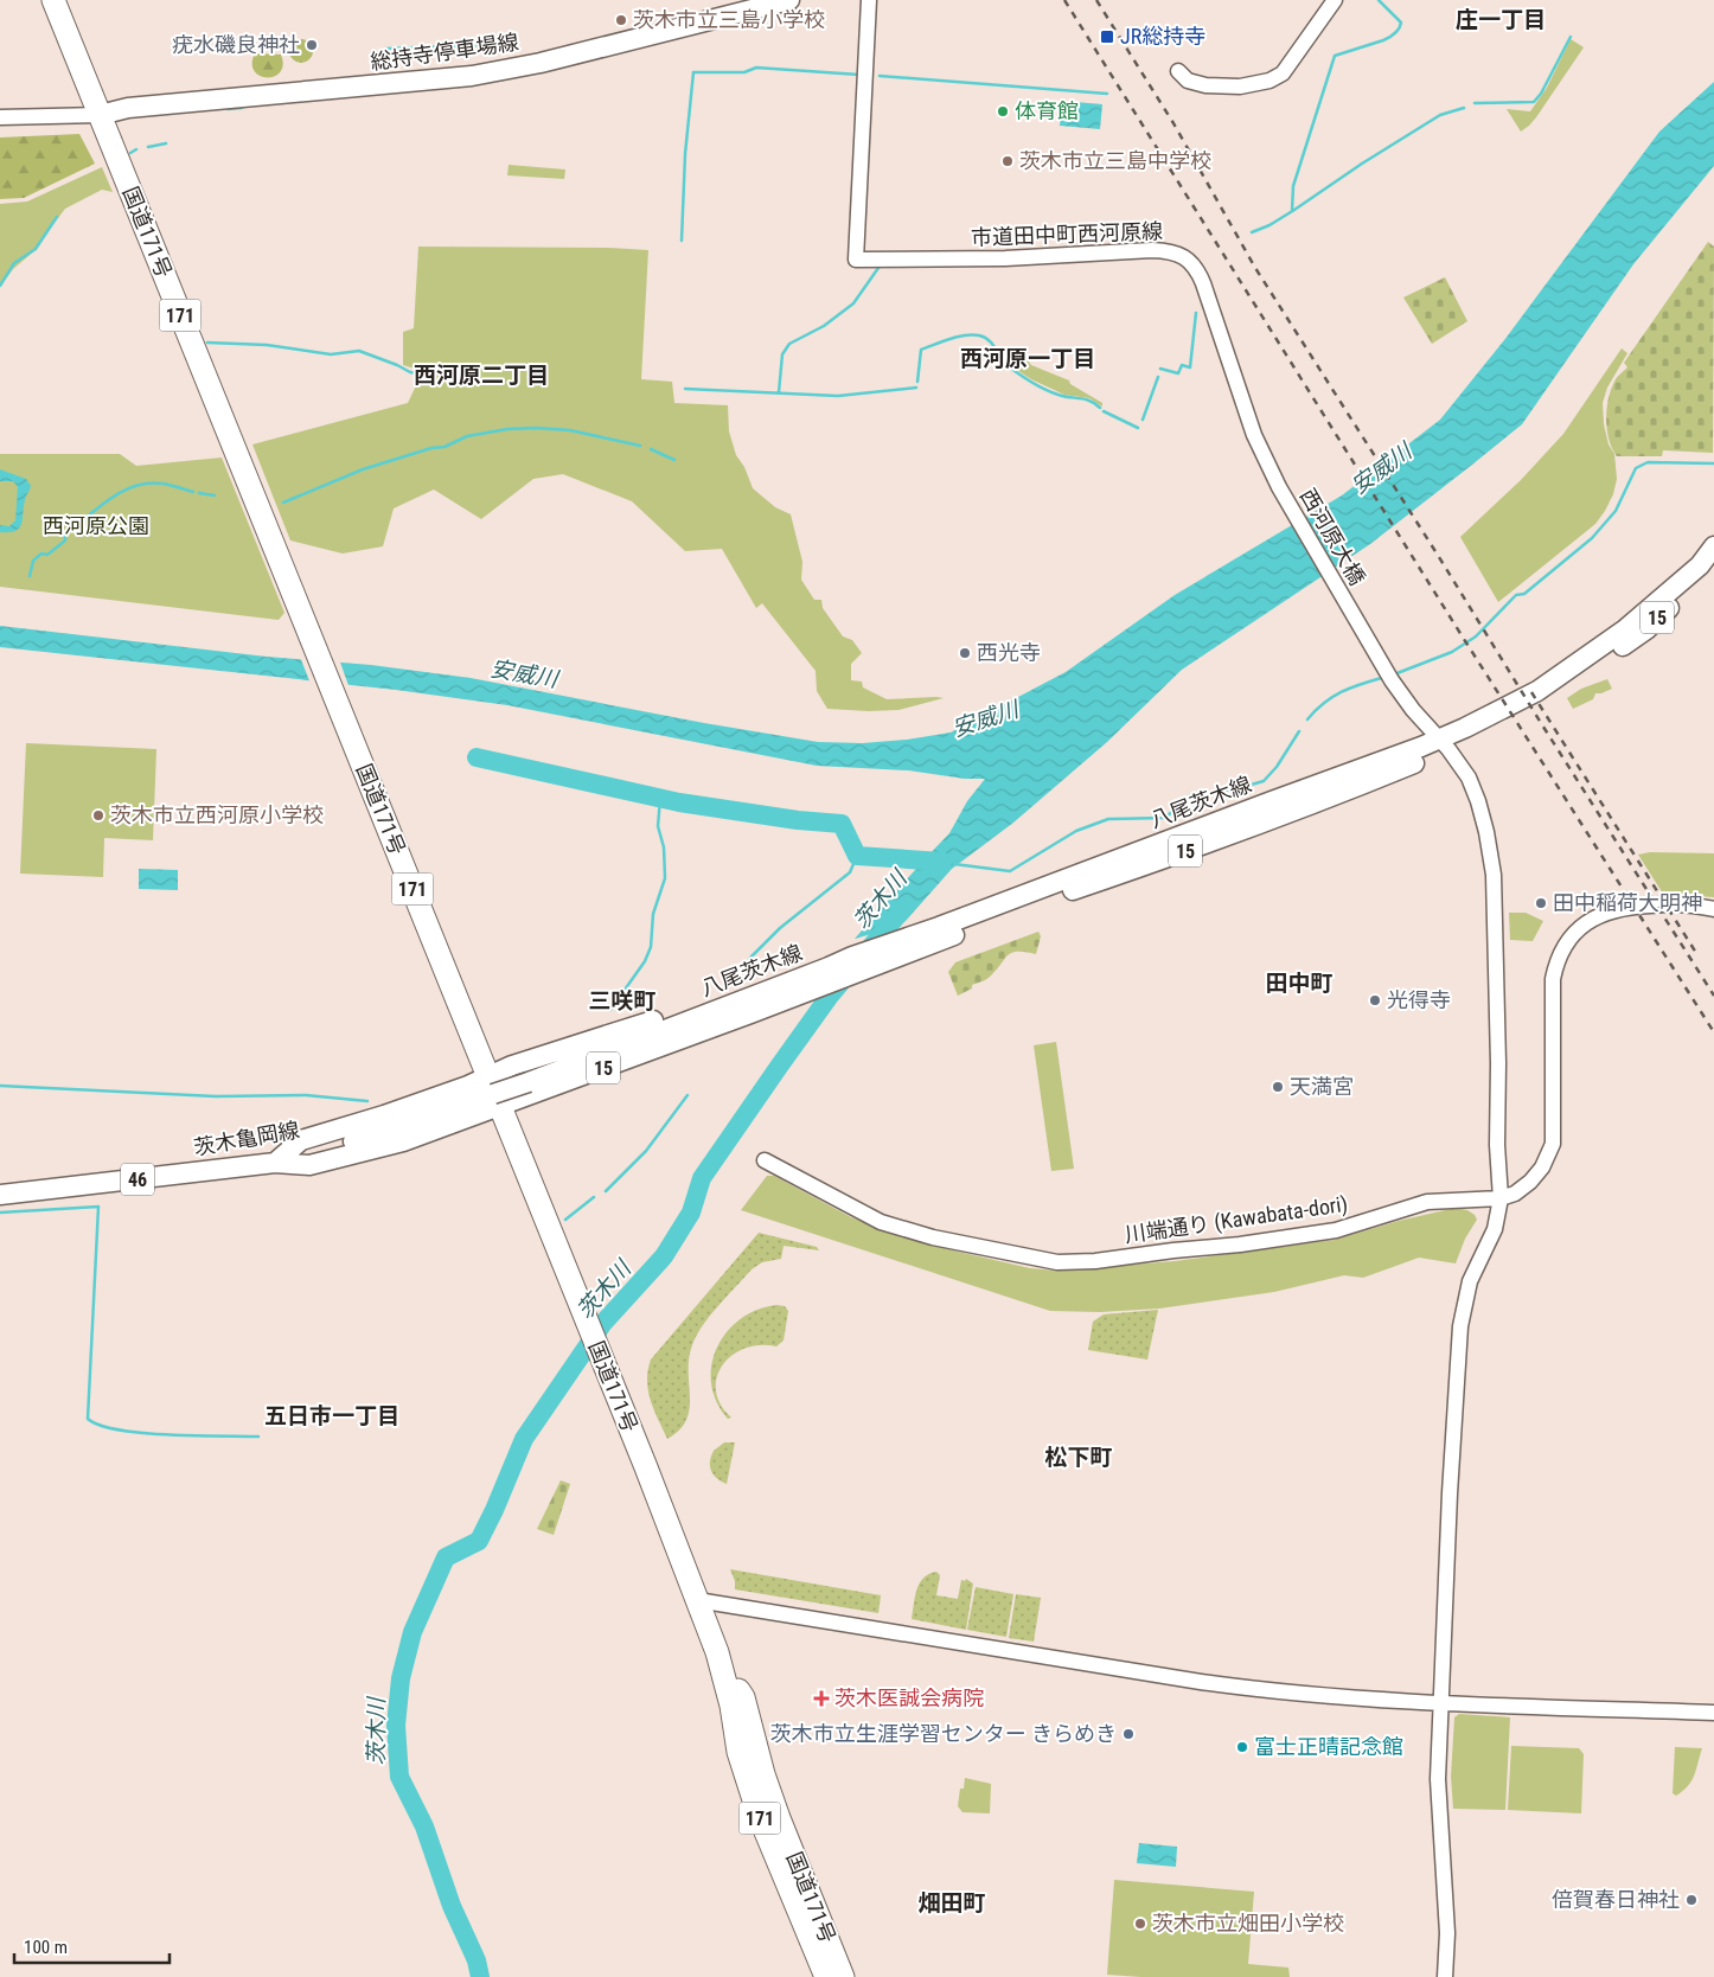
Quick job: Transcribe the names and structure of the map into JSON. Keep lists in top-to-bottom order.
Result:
{
  "streets": {
    "highway": ["国道171号", "171"],
    "main road": [
      "総持寺停車場線",
      "15",
      "八尾茨木線",
      "茨木亀岡線",
      "46"
    ],
    "street": ["市道田中町西河原線", "西河原大橋", "川端通り (Kawabata-dori)"]
  },
  "crossings": [
    ["総持寺停車場線", "国道171号"],
    ["国道171号", "15"],
    ["国道171号", "八尾茨木線"],
    ["国道171号", "茨木亀岡線"],
    ["国道171号", "46"],
    ["市道田中町西河原線", "西河原大橋"],
    ["西河原大橋", "八尾茨木線"],
    ["西河原大橋", "川端通り (Kawabata-dori)"],
    ["15", "八尾茨木線"],
    ["15", "茨木亀岡線"],
    ["15", "46"],
    ["八尾茨木線", "茨木亀岡線"],
    ["八尾茨木線", "46"],
    ["茨木亀岡線", "46"]
  ],
  "districts": [
    "庄一丁目",
    "西河原一丁目",
    "西河原二丁目",
    "田中町",
    "三咲町",
    "五日市一丁目",
    "松下町",
    "畑田町"
  ],
  "water": ["安威川", "茨木川"],
  "parks": ["西河原公園"],
  "places": {
    "other": [
      "茨木市立三島小学校",
      "疣水磯良神社",
      "体育館",
      "茨木市立三島中学校",
      "西光寺",
      "茨木市立西河原小学校",
      "田中稲荷大明神",
      "光得寺",
      "天満宮",
      "茨木市立生涯学習センター きらめき",
      "富士正晴記念館",
      "倍賀春日神社",
      "茨木市立畑田小学校"
    ],
    "transit": ["JR総持寺"],
    "health": ["茨木医誠会病院"]
  },
  "scale_bar": "100 m"
}
